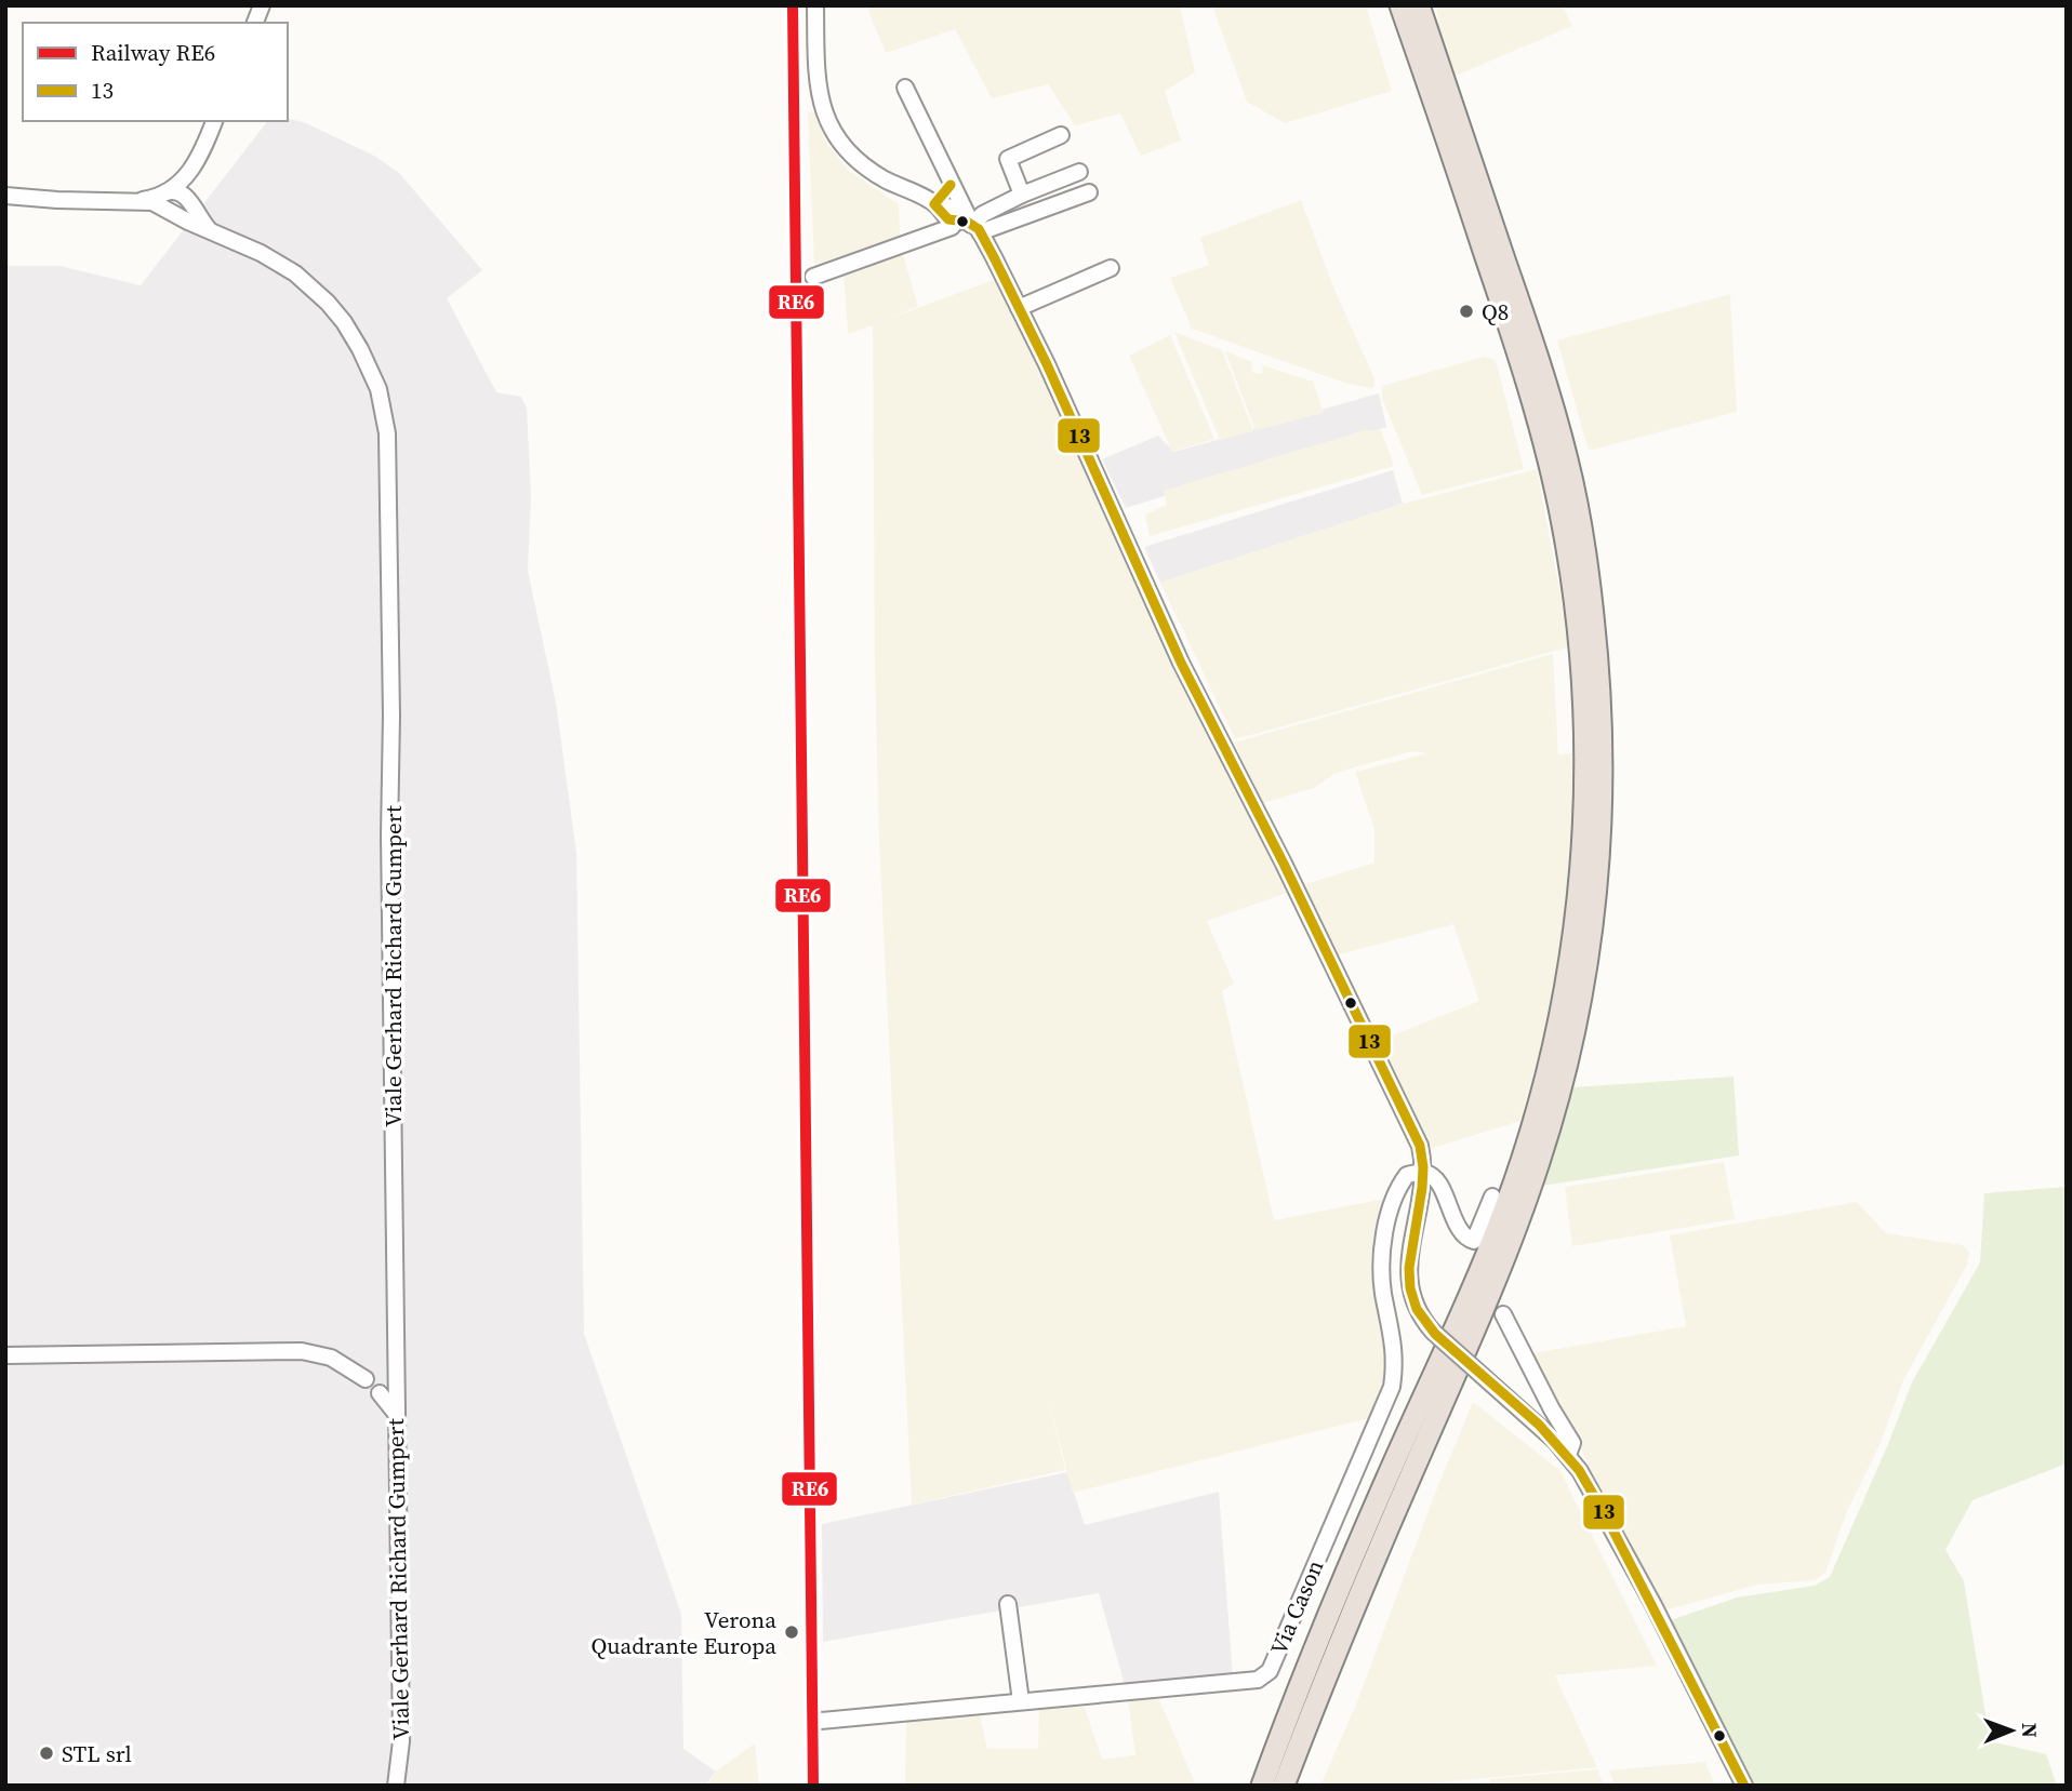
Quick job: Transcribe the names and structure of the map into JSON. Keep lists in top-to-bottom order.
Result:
{
  "streets": {
    "street": ["Viale Gerhard Richard Gumpert", "Via Cason"]
  },
  "places": ["Q8", "Verona Quadrante Europa", "STL srl"],
  "lines": ["rail line RE6", "transit line 13"],
  "legend": ["Railway RE6", "13"],
  "north": "right"
}
